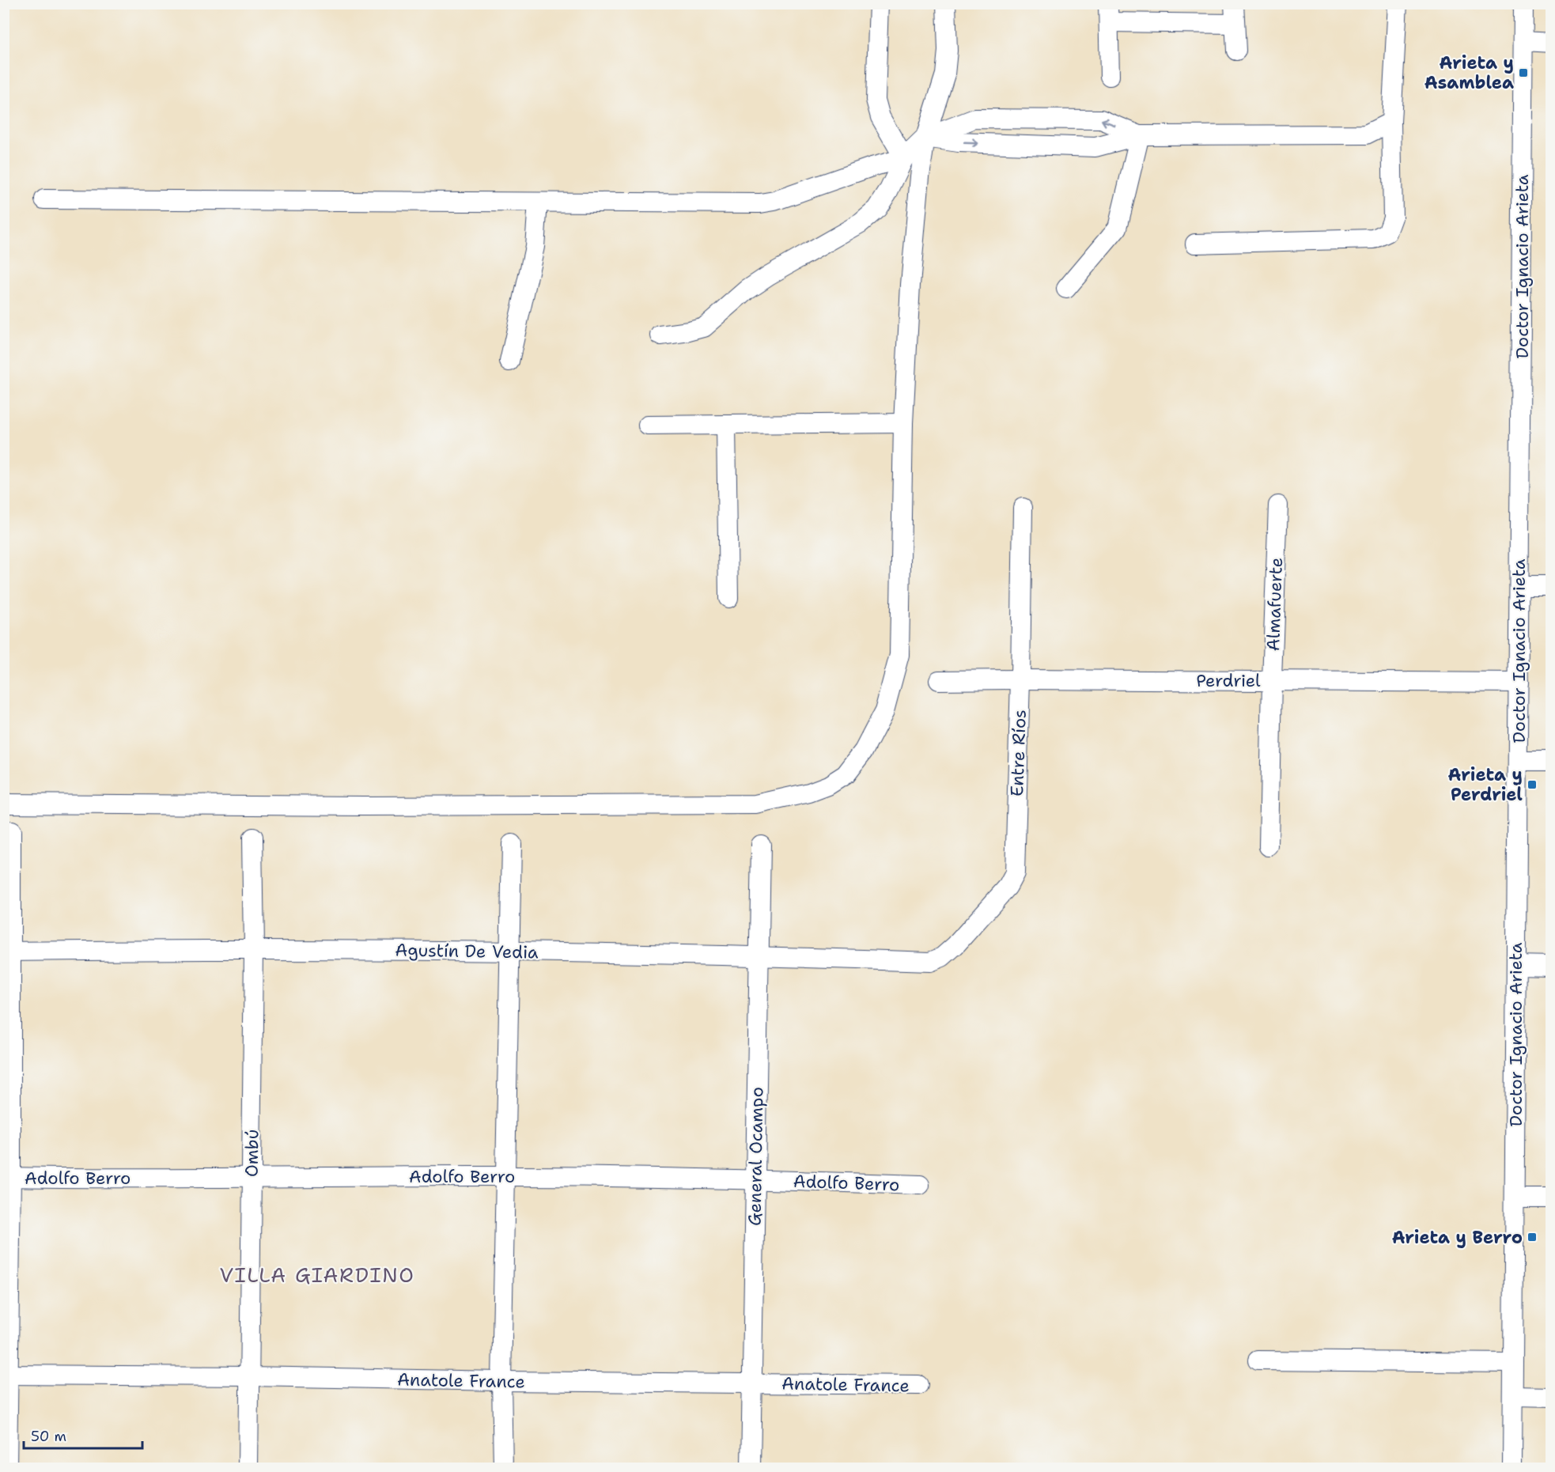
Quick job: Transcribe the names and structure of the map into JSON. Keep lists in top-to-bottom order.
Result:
{
  "streets": {
    "street": [
      "Doctor Ignacio Arieta",
      "Almafuerte",
      "Perdriel",
      "Entre Ríos",
      "Agustín De Vedia",
      "Ombú",
      "General Ocampo",
      "Adolfo Berro",
      "Anatole France"
    ]
  },
  "crossings": [
    ["Doctor Ignacio Arieta", "Perdriel"],
    ["Almafuerte", "Perdriel"],
    ["Perdriel", "Entre Ríos"],
    ["Entre Ríos", "Agustín De Vedia"],
    ["Agustín De Vedia", "Ombú"],
    ["Agustín De Vedia", "General Ocampo"],
    ["Ombú", "Adolfo Berro"],
    ["Ombú", "Anatole France"],
    ["General Ocampo", "Adolfo Berro"],
    ["General Ocampo", "Anatole France"]
  ],
  "districts": ["VILLA GIARDINO"],
  "places": {
    "transit": ["Arieta y Asamblea", "Arieta y Perdriel", "Arieta y Berro"]
  },
  "scale_bar": "50 m"
}
